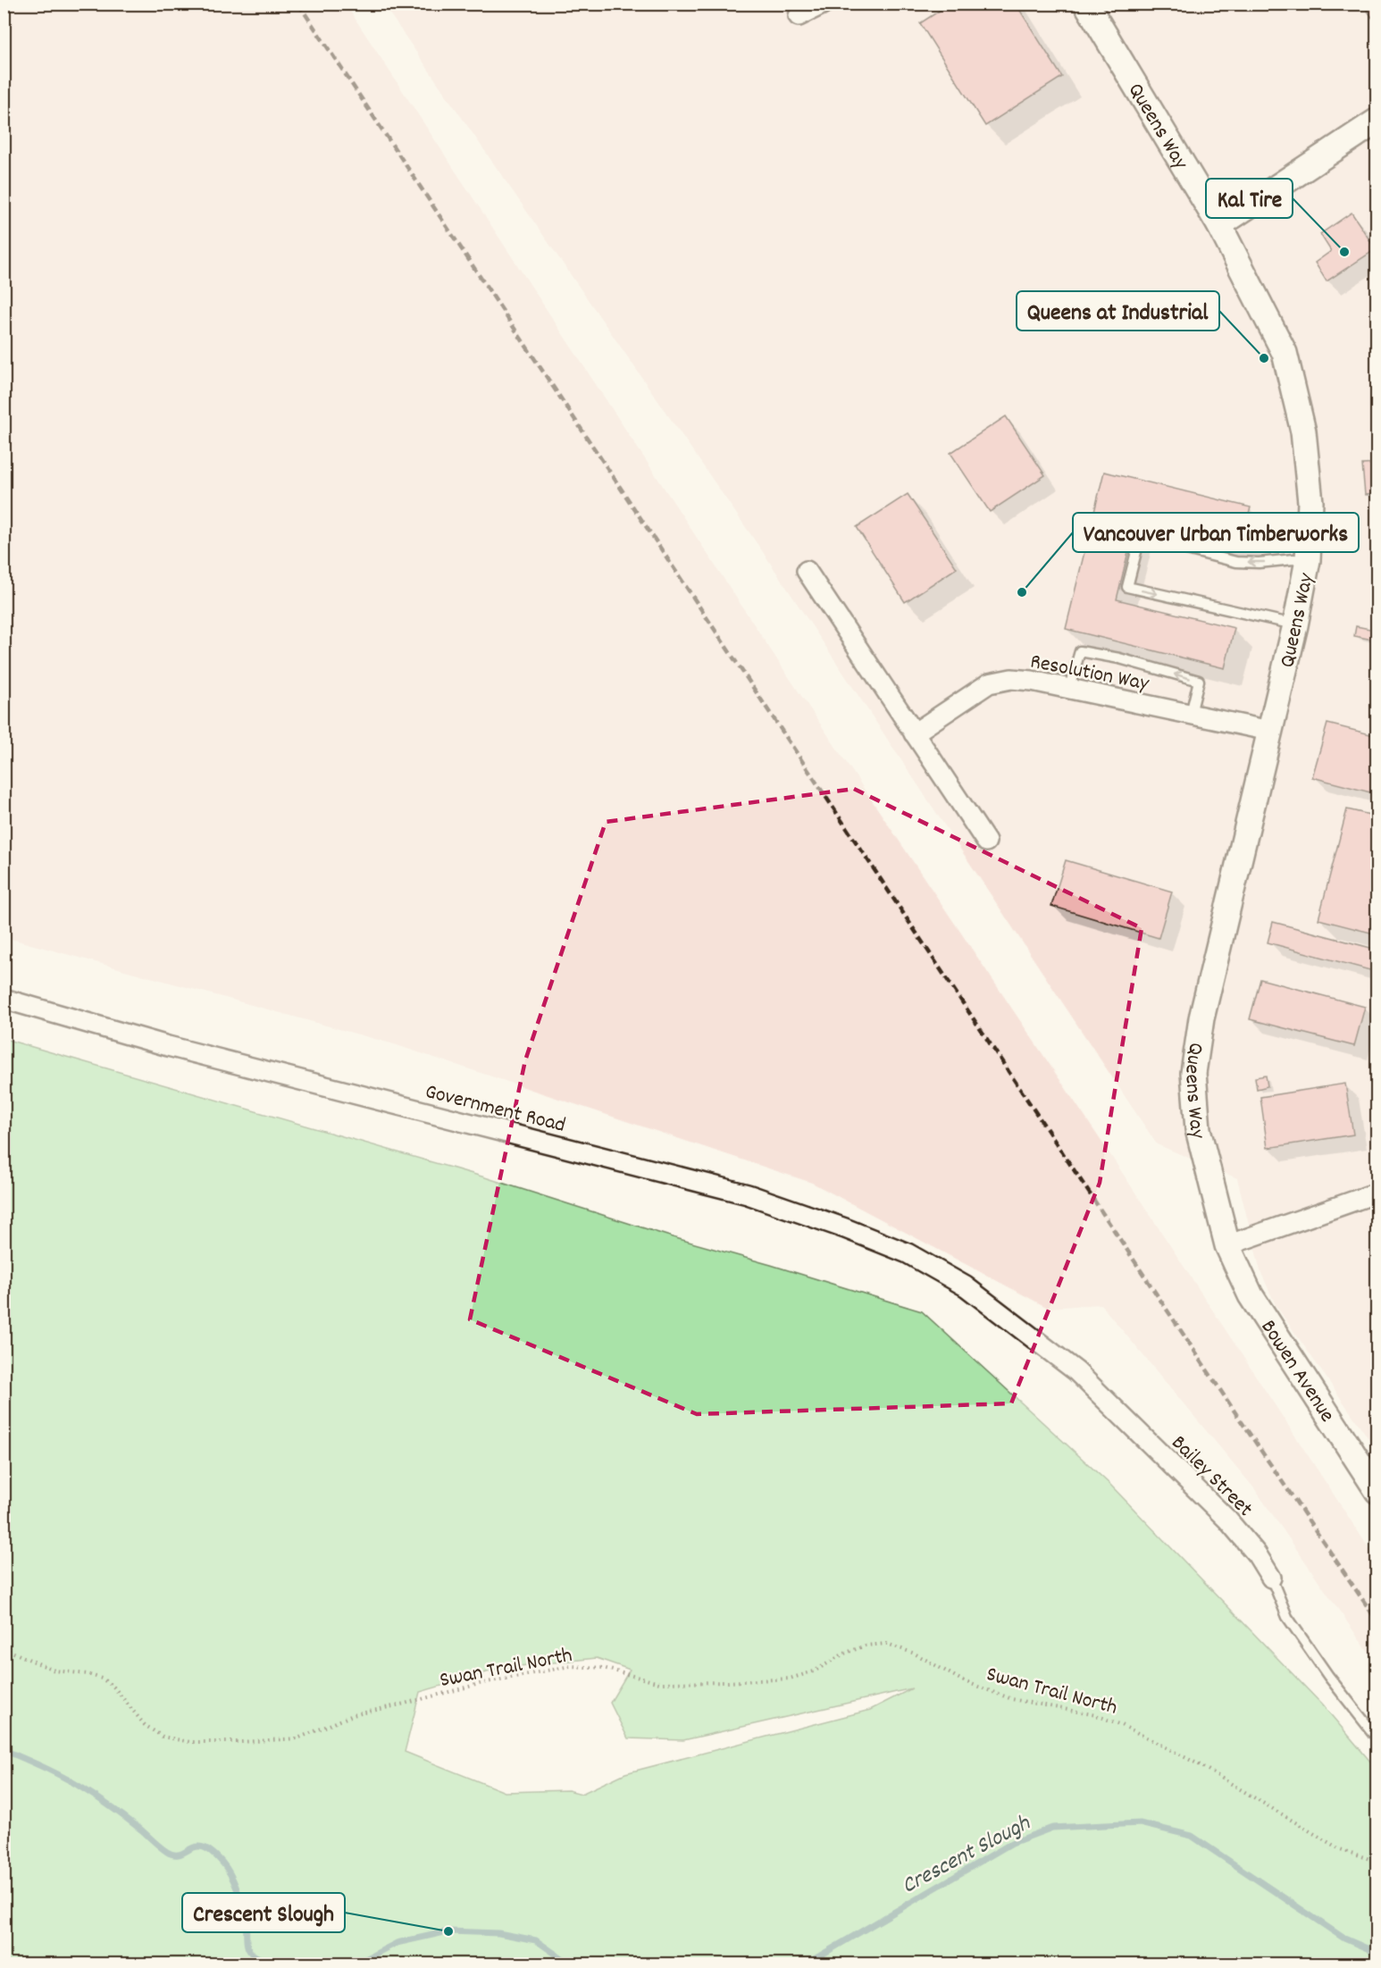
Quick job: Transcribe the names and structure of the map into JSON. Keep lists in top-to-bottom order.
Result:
{
  "streets": {
    "street": [
      "Queens Way",
      "Resolution Way",
      "Government Road",
      "Bowen Avenue",
      "Bailey Street"
    ],
    "path": ["Swan Trail North"]
  },
  "crossings": [
    ["Queens Way", "Resolution Way"],
    ["Queens Way", "Bowen Avenue"],
    ["Government Road", "Bailey Street"]
  ],
  "water": ["Crescent Slough"],
  "places": [
    "Kal Tire",
    "Queens at Industrial",
    "Vancouver Urban Timberworks",
    "Crescent Slough"
  ]
}
